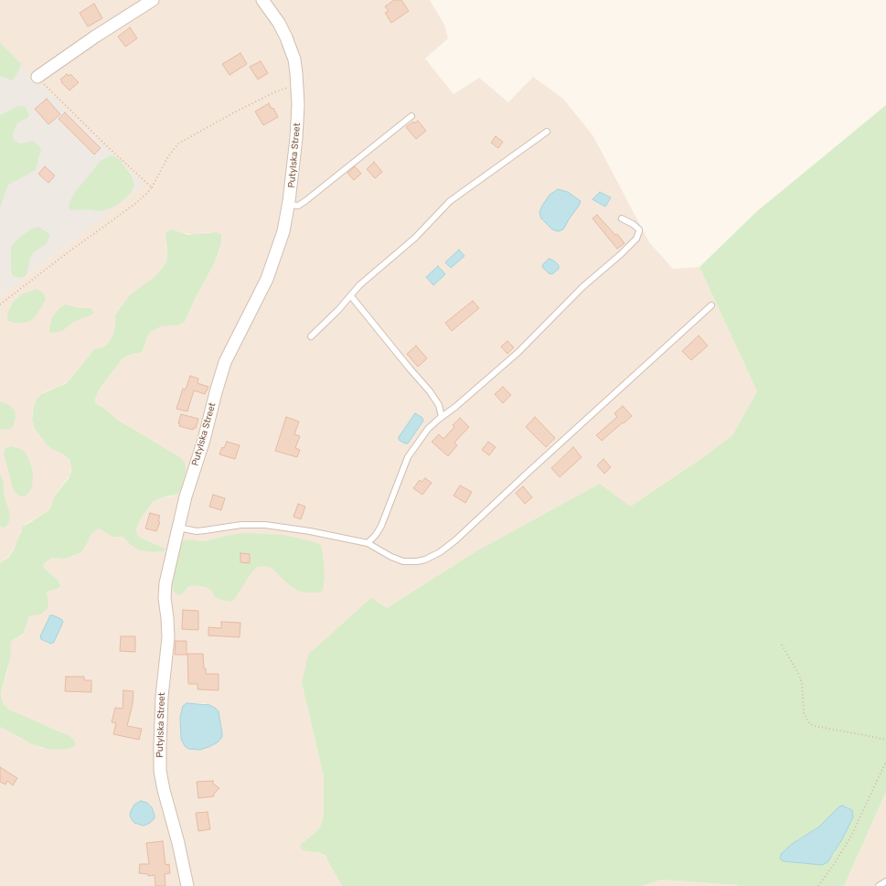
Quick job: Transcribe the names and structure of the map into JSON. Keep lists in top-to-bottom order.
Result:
{
  "streets": {
    "street": ["Putylska Street"]
  }
}
